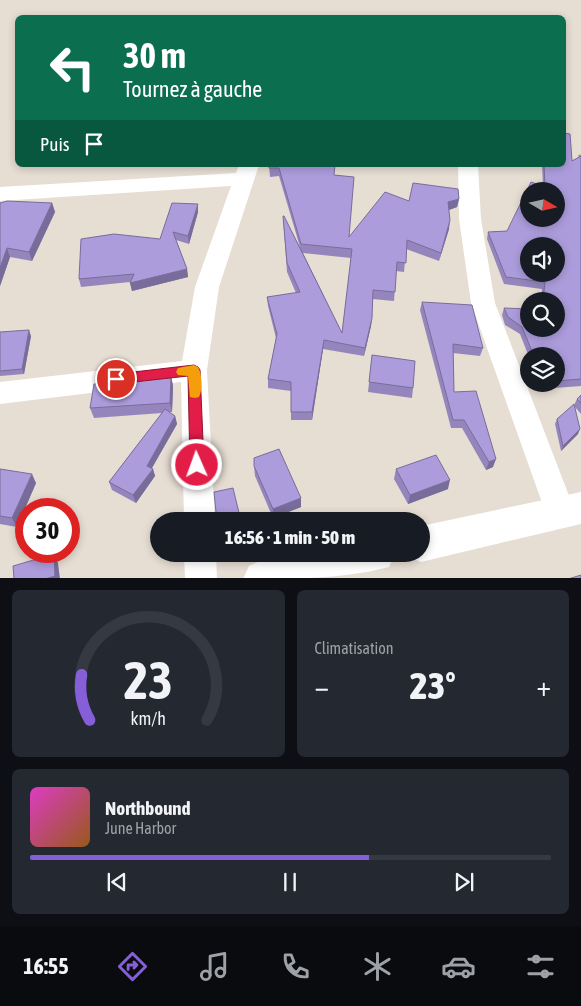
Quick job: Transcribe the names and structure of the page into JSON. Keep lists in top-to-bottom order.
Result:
{
  "north": "right",
  "page": {
    "turn": ["30 m", "Tournez à gauche"],
    "then": "Puis",
    "limit": "30",
    "trip": "16:56 · 1 min · 50 m",
    "tile": "Climatisation",
    "heat": ["−", "23°", "+"],
    "song": ["Northbound", "June Harbor"],
    "tabs": "16:55",
    "gauge": ["23", "km/h"]
  }
}
